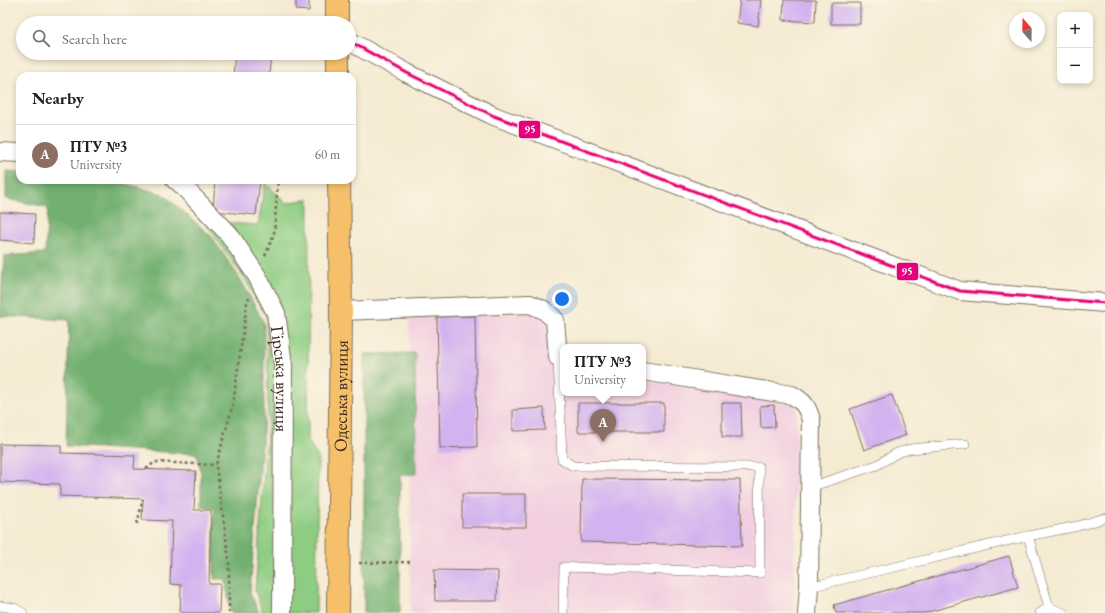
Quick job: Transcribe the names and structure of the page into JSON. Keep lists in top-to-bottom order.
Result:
{
  "streets": {
    "main road": ["Одеська вулиця"],
    "street": ["Гірська вулиця"]
  },
  "lines": ["transit line 95"],
  "north": "top",
  "page": {
    "map_buttons": ["+", "−"],
    "search": "Search here",
    "heading": "Nearby",
    "list": [
      {
        "mark": "A",
        "name": "ПТУ №3",
        "note": "University",
        "value": "60 m"
      }
    ],
    "popup": ["ПТУ №3", "University"],
    "pins": "A"
  }
}
